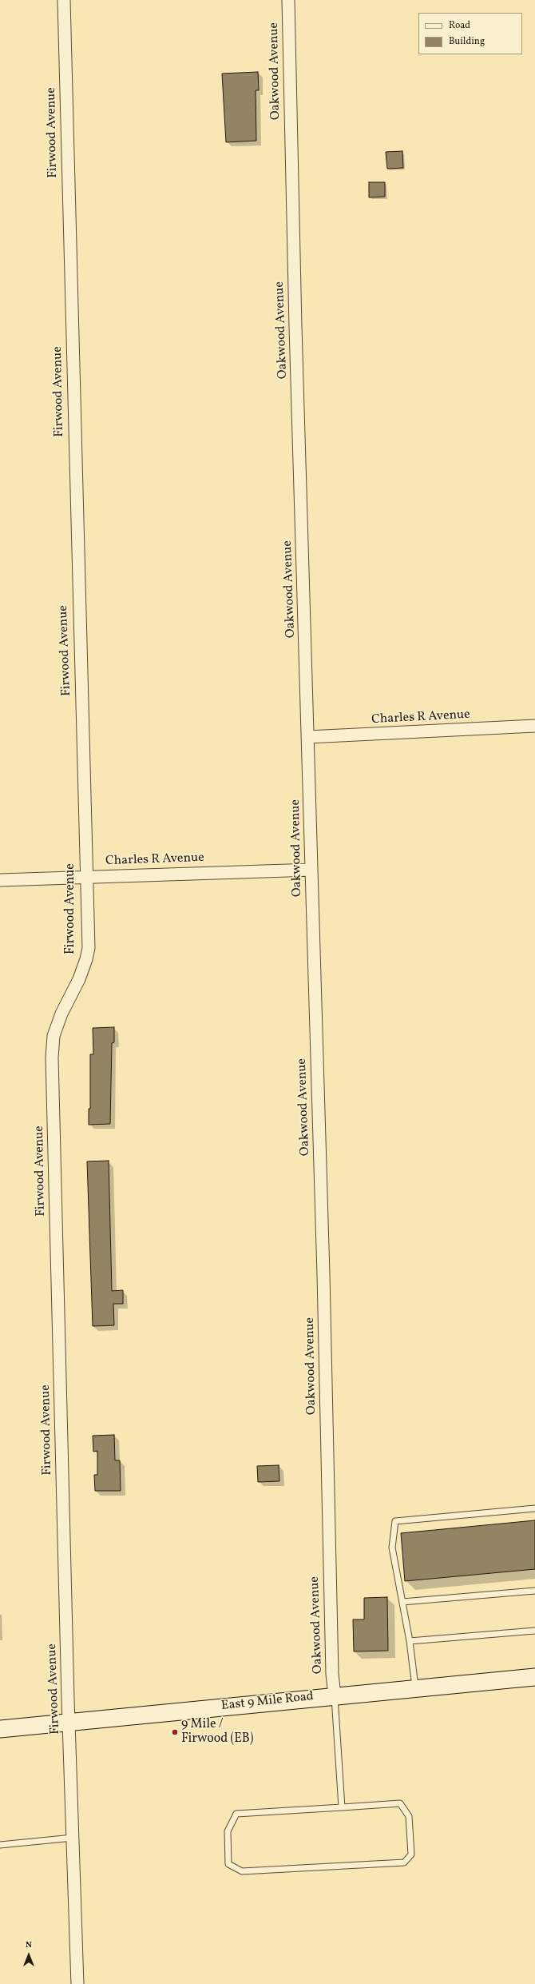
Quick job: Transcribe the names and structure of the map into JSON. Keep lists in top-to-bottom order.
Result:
{
  "streets": {
    "main road": ["East 9 Mile Road"],
    "street": ["Oakwood Avenue", "Firwood Avenue", "Charles R Avenue"]
  },
  "crossings": [
    ["Oakwood Avenue", "Charles R Avenue"],
    ["Oakwood Avenue", "East 9 Mile Road"],
    ["Firwood Avenue", "Charles R Avenue"],
    ["Firwood Avenue", "East 9 Mile Road"]
  ],
  "places": ["9 Mile / Firwood (EB)"],
  "legend": ["Road", "Building"],
  "north": "top"
}
